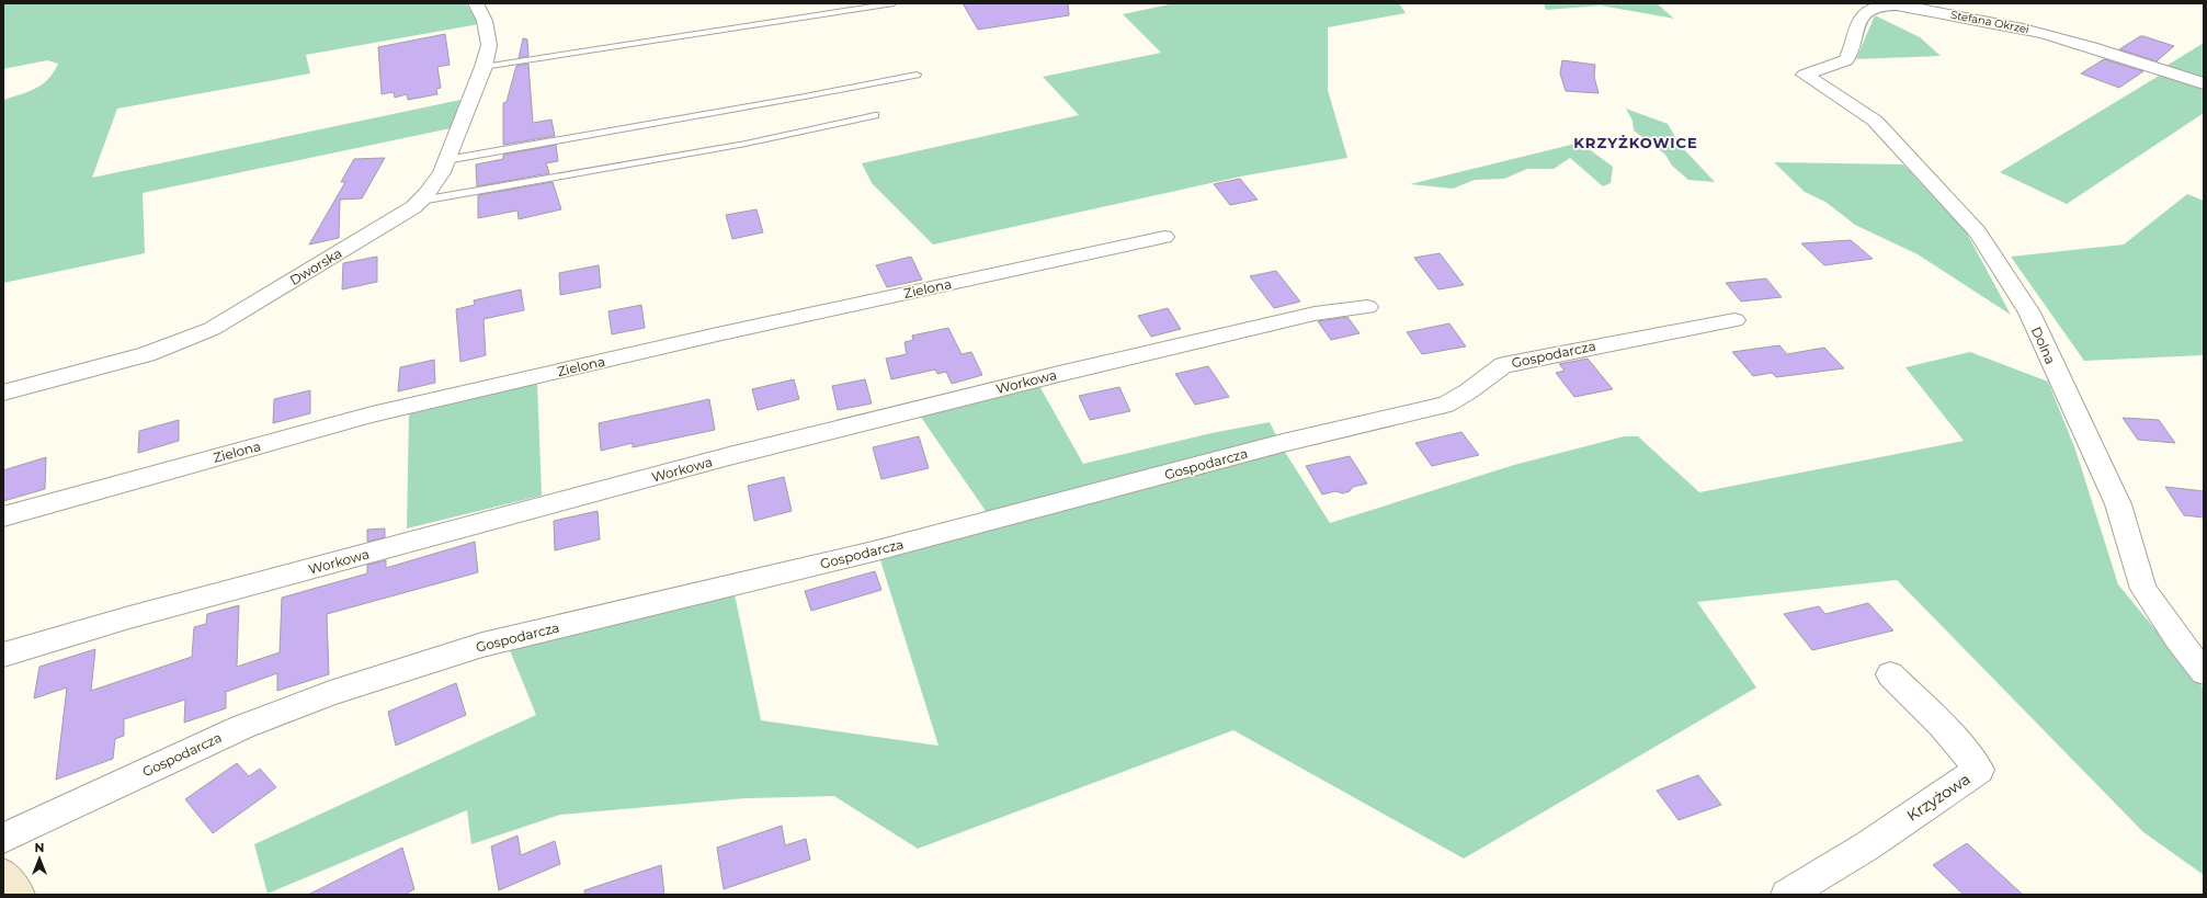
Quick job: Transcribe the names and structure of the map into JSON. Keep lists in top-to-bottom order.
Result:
{
  "streets": {
    "street": [
      "Stefana Okrzei",
      "Dworska",
      "Zielona",
      "Dolna",
      "Gospodarcza",
      "Workowa",
      "Krzyżowa"
    ]
  },
  "crossings": [
    ["Stefana Okrzei", "Dolna"]
  ],
  "districts": ["KRZYŻKOWICE"],
  "north": "top"
}
